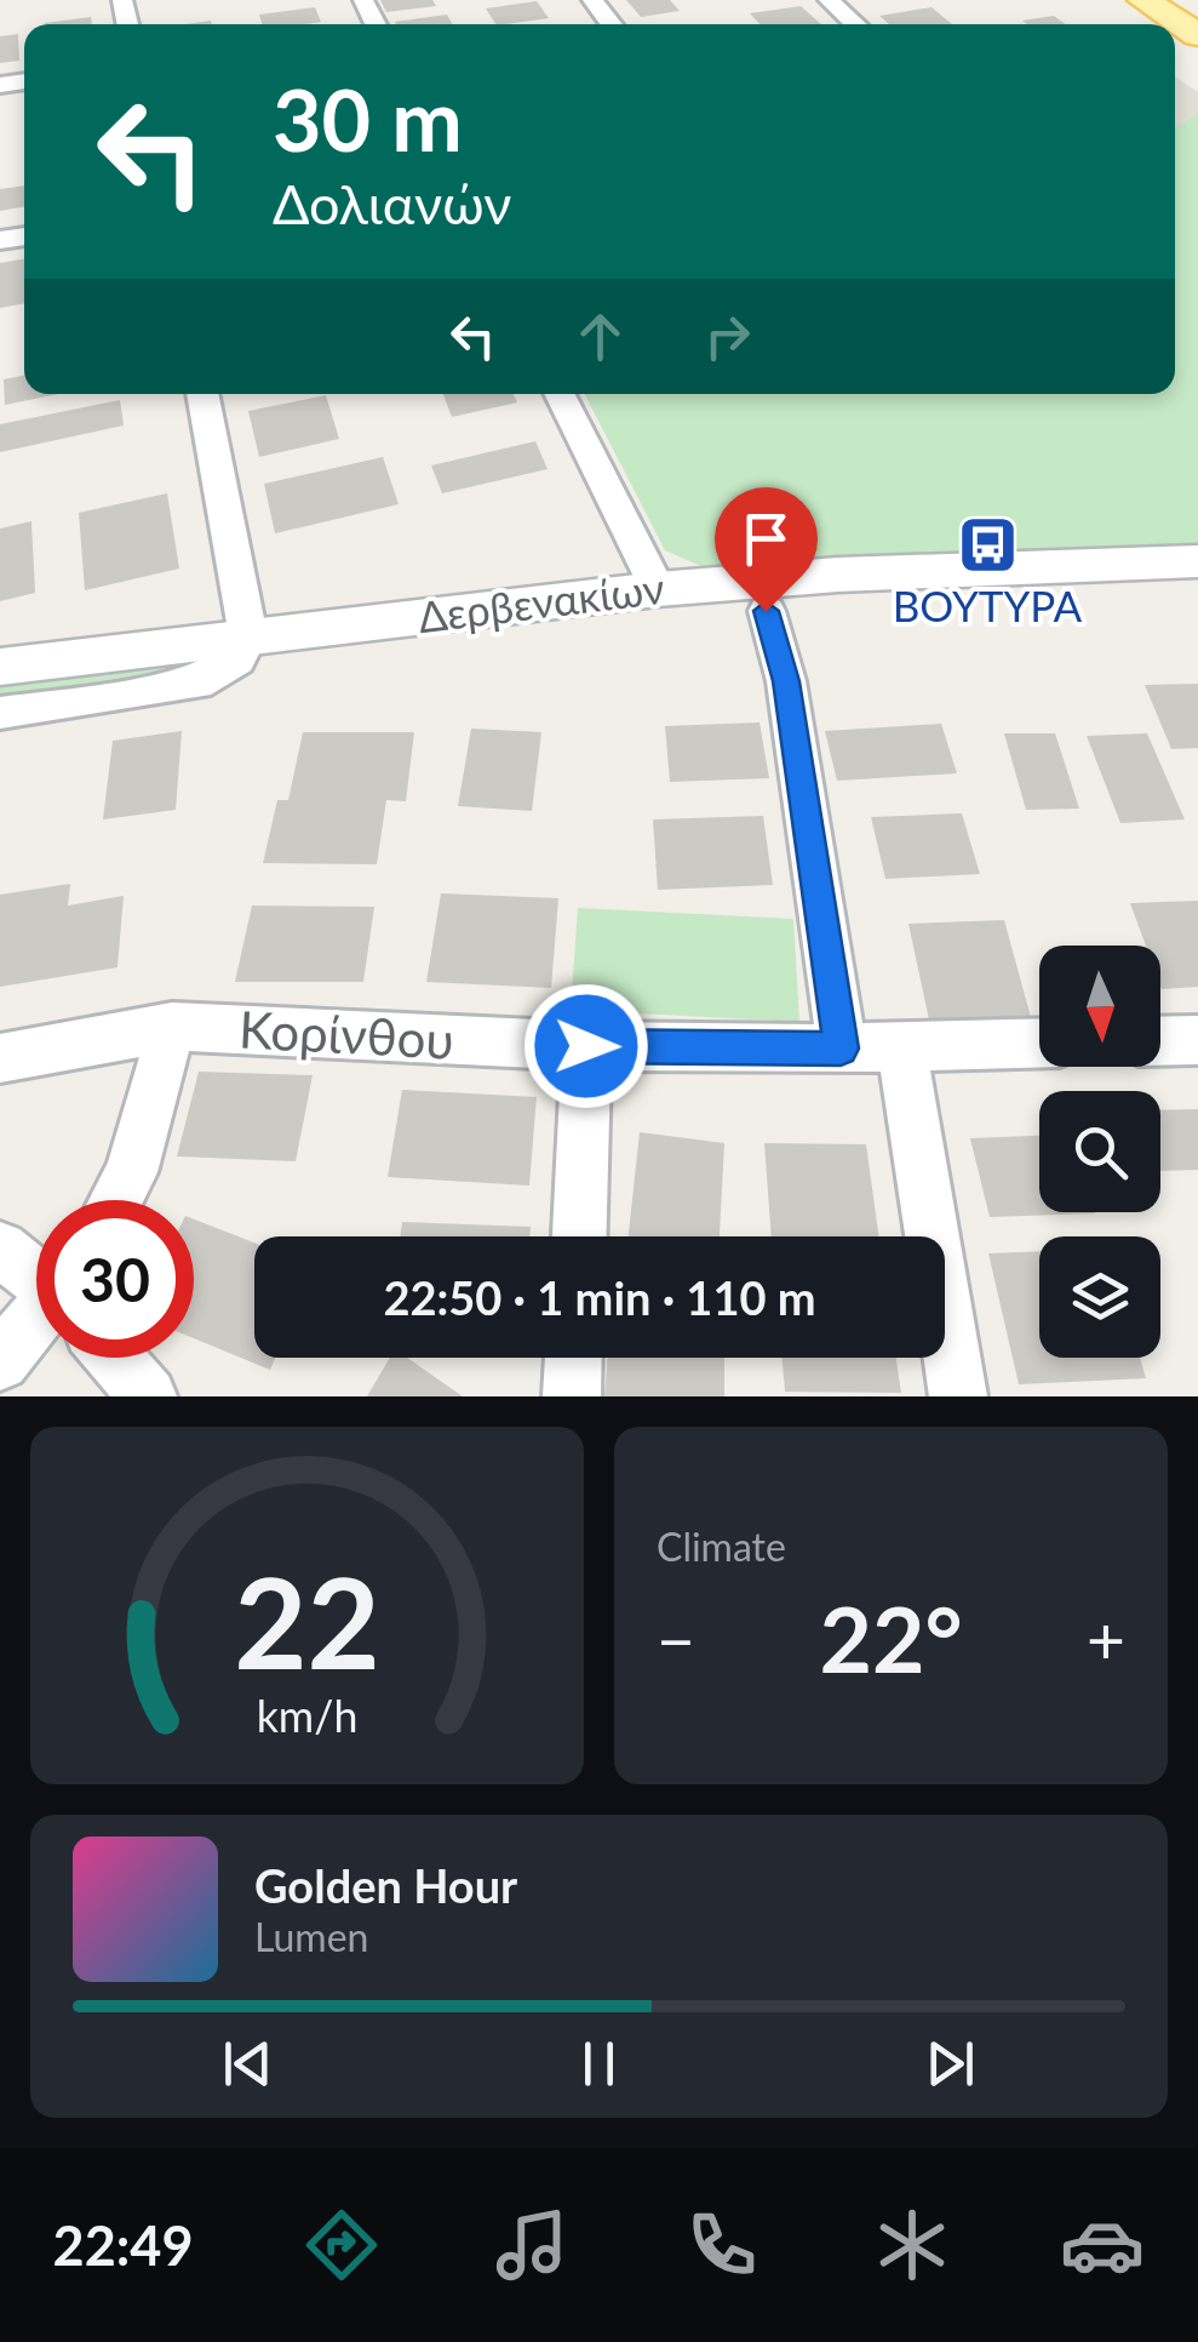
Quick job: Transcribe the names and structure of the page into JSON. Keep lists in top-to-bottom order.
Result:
{
  "streets": {
    "street": ["Δερβενακίων", "Κορίνθου"]
  },
  "places": {
    "bus stop": ["ΒΟΥΤΥΡΑ"]
  },
  "north": "bottom",
  "page": {
    "turn": ["30 m", "Δολιανών"],
    "limit": "30",
    "trip": "22:50 · 1 min · 110 m",
    "tile": "Climate",
    "heat": ["−", "22°", "+"],
    "song": ["Golden Hour", "Lumen"],
    "tabs": "22:49",
    "gauge": ["22", "km/h"]
  }
}
